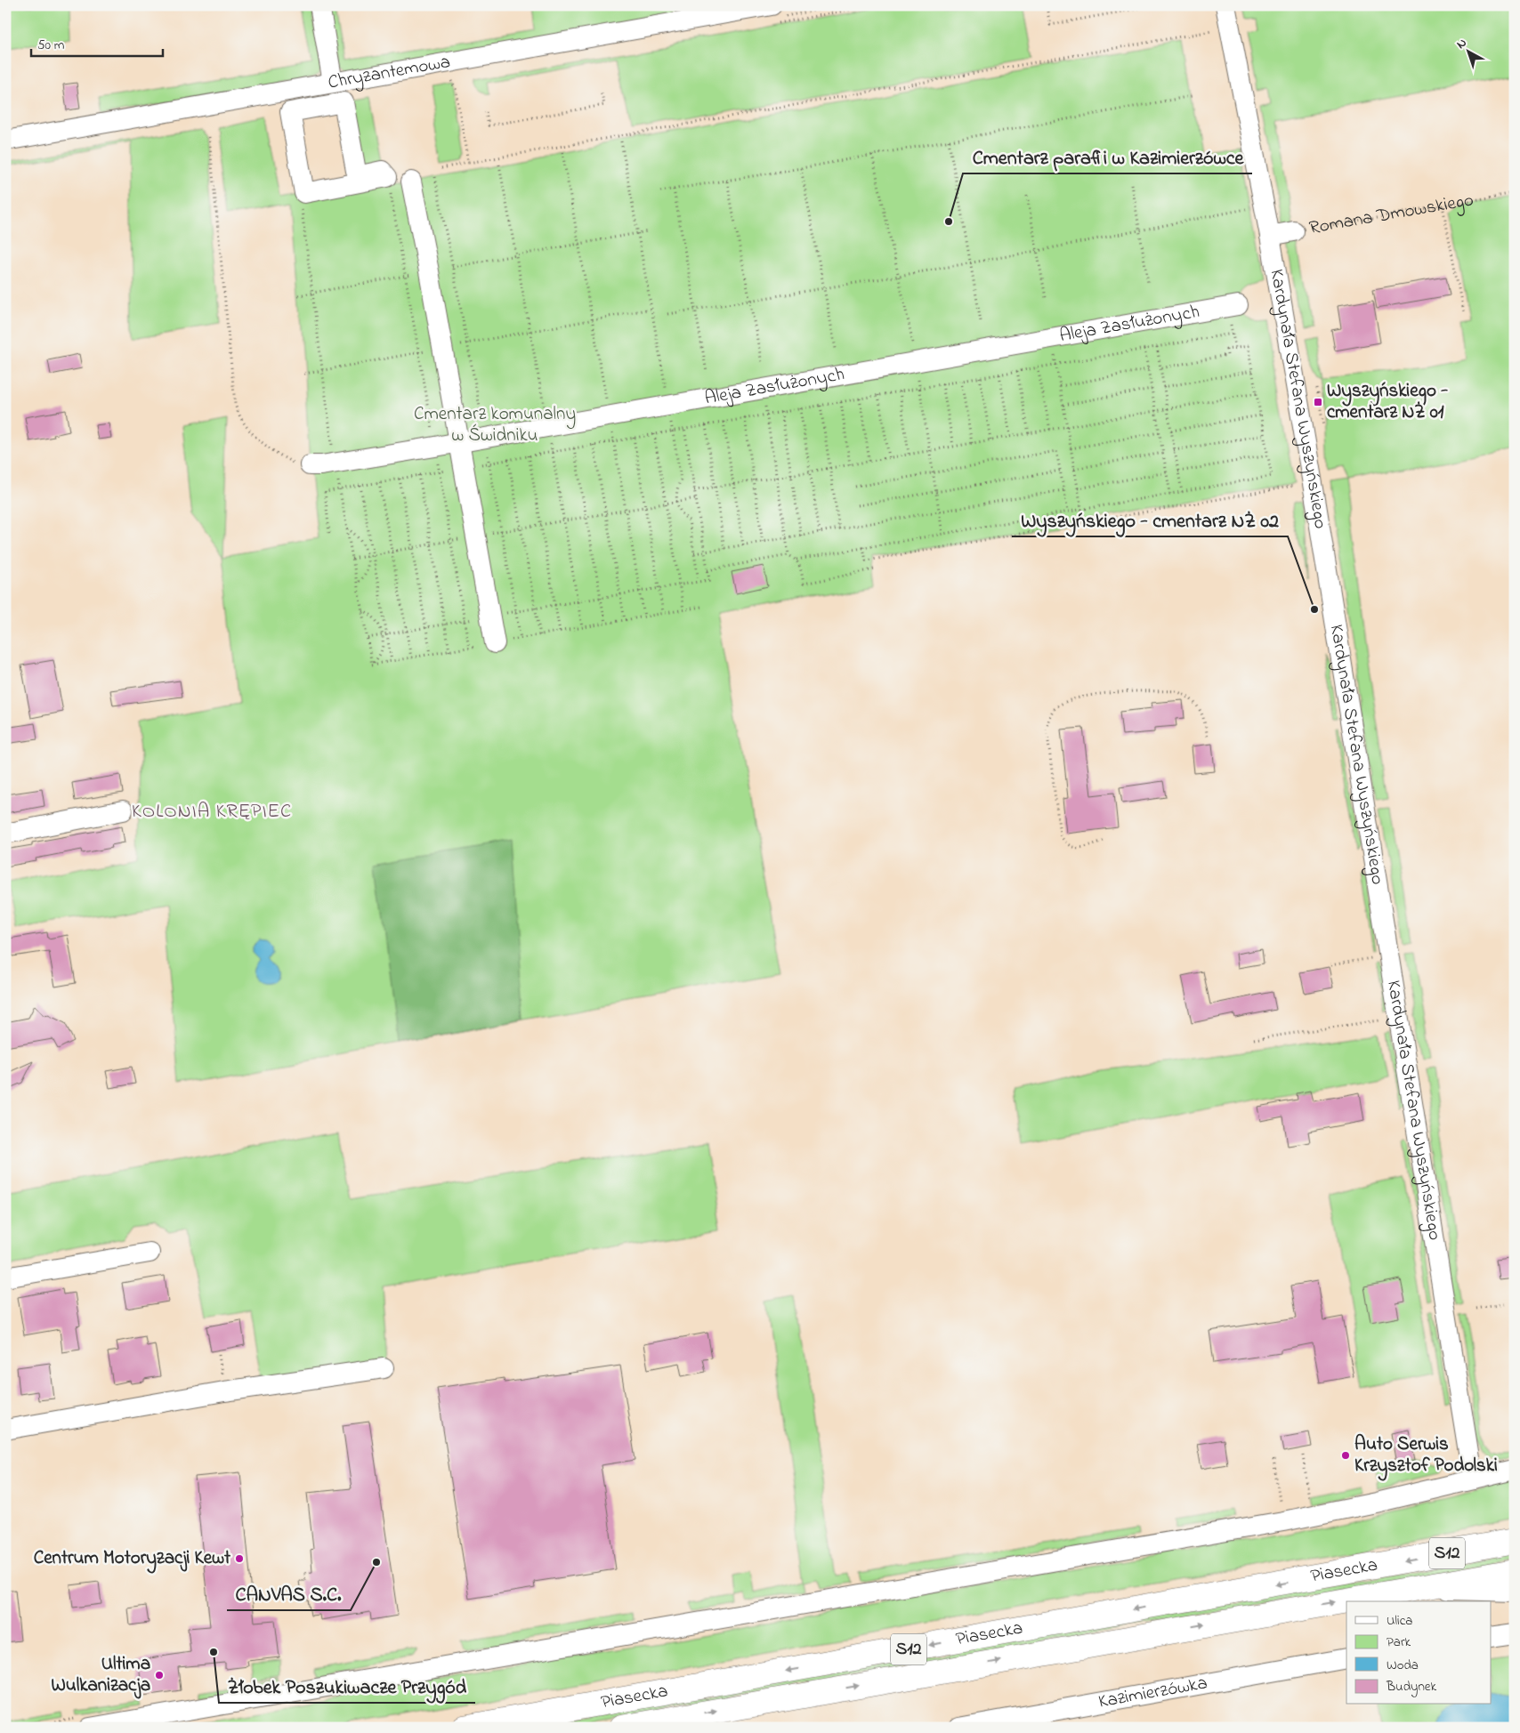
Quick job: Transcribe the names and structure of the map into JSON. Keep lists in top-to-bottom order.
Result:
{
  "streets": {
    "highway": ["S12", "Piasecka"],
    "street": [
      "Chryzantemowa",
      "Romana Dmowskiego",
      "Aleja Zasłużonych",
      "Kardynała Stefana Wyszyńskiego",
      "Kazimierzówka"
    ]
  },
  "crossings": [
    ["Romana Dmowskiego", "Kardynała Stefana Wyszyńskiego"]
  ],
  "districts": ["KOLONIA KRĘPIEC"],
  "parks": ["Cmentarz komunalny w Świdniku"],
  "places": {
    "other": [
      "Cmentarz parafii w Kazimierzówce",
      "Wyszyńskiego - cmentarz NŻ 02",
      "Auto Serwis Krzysztof Podolski",
      "Centrum Motoryzacji Kewt",
      "CANVAS S.C.",
      "Żłobek Poszukiwacze Przygód",
      "Ultima Wulkanizacja"
    ],
    "transit": ["Wyszyńskiego - cmentarz NŻ 01"]
  },
  "legend": [
    "Ulica",
    "Park",
    "Woda",
    "Budynek"
  ],
  "scale_bar": "50 m",
  "north": "top left"
}
